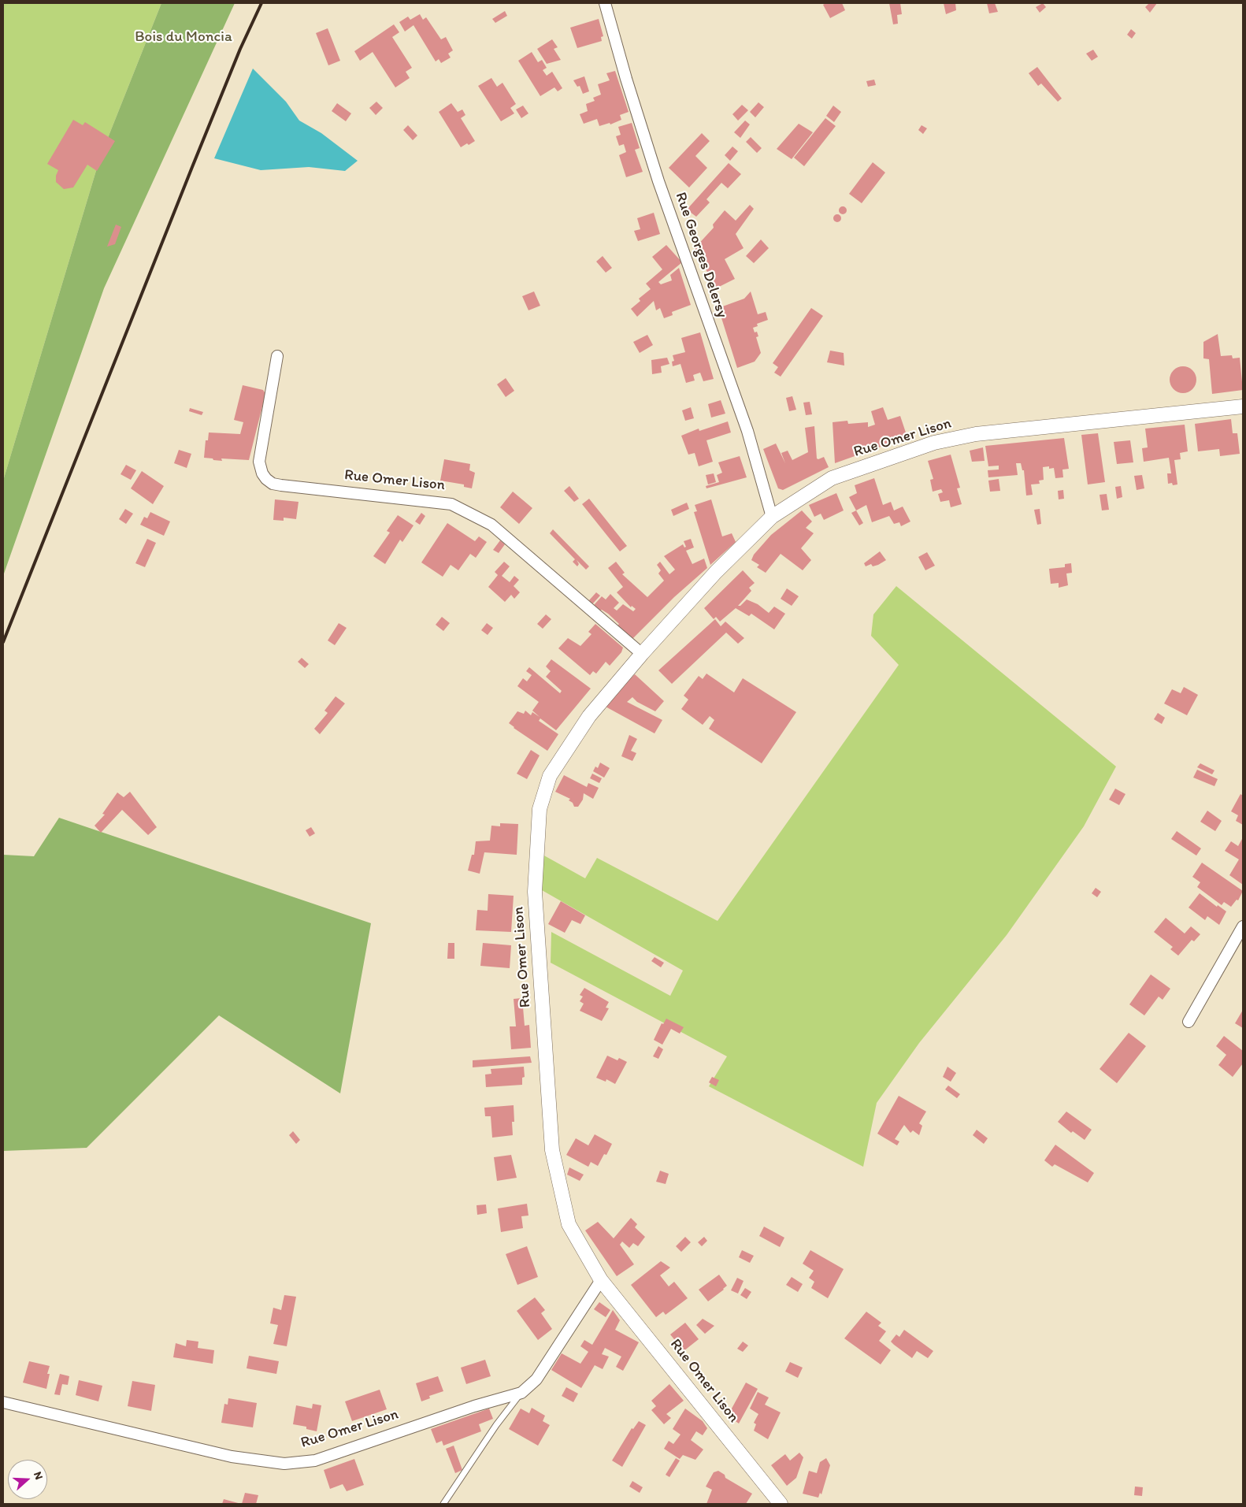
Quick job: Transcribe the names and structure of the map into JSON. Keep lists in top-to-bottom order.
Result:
{
  "streets": {
    "street": ["Rue Georges Delersy", "Rue Omer Lison"]
  },
  "crossings": [
    ["Rue Georges Delersy", "Rue Omer Lison"]
  ],
  "parks": ["Bois du Moncia"],
  "north": "right"
}
